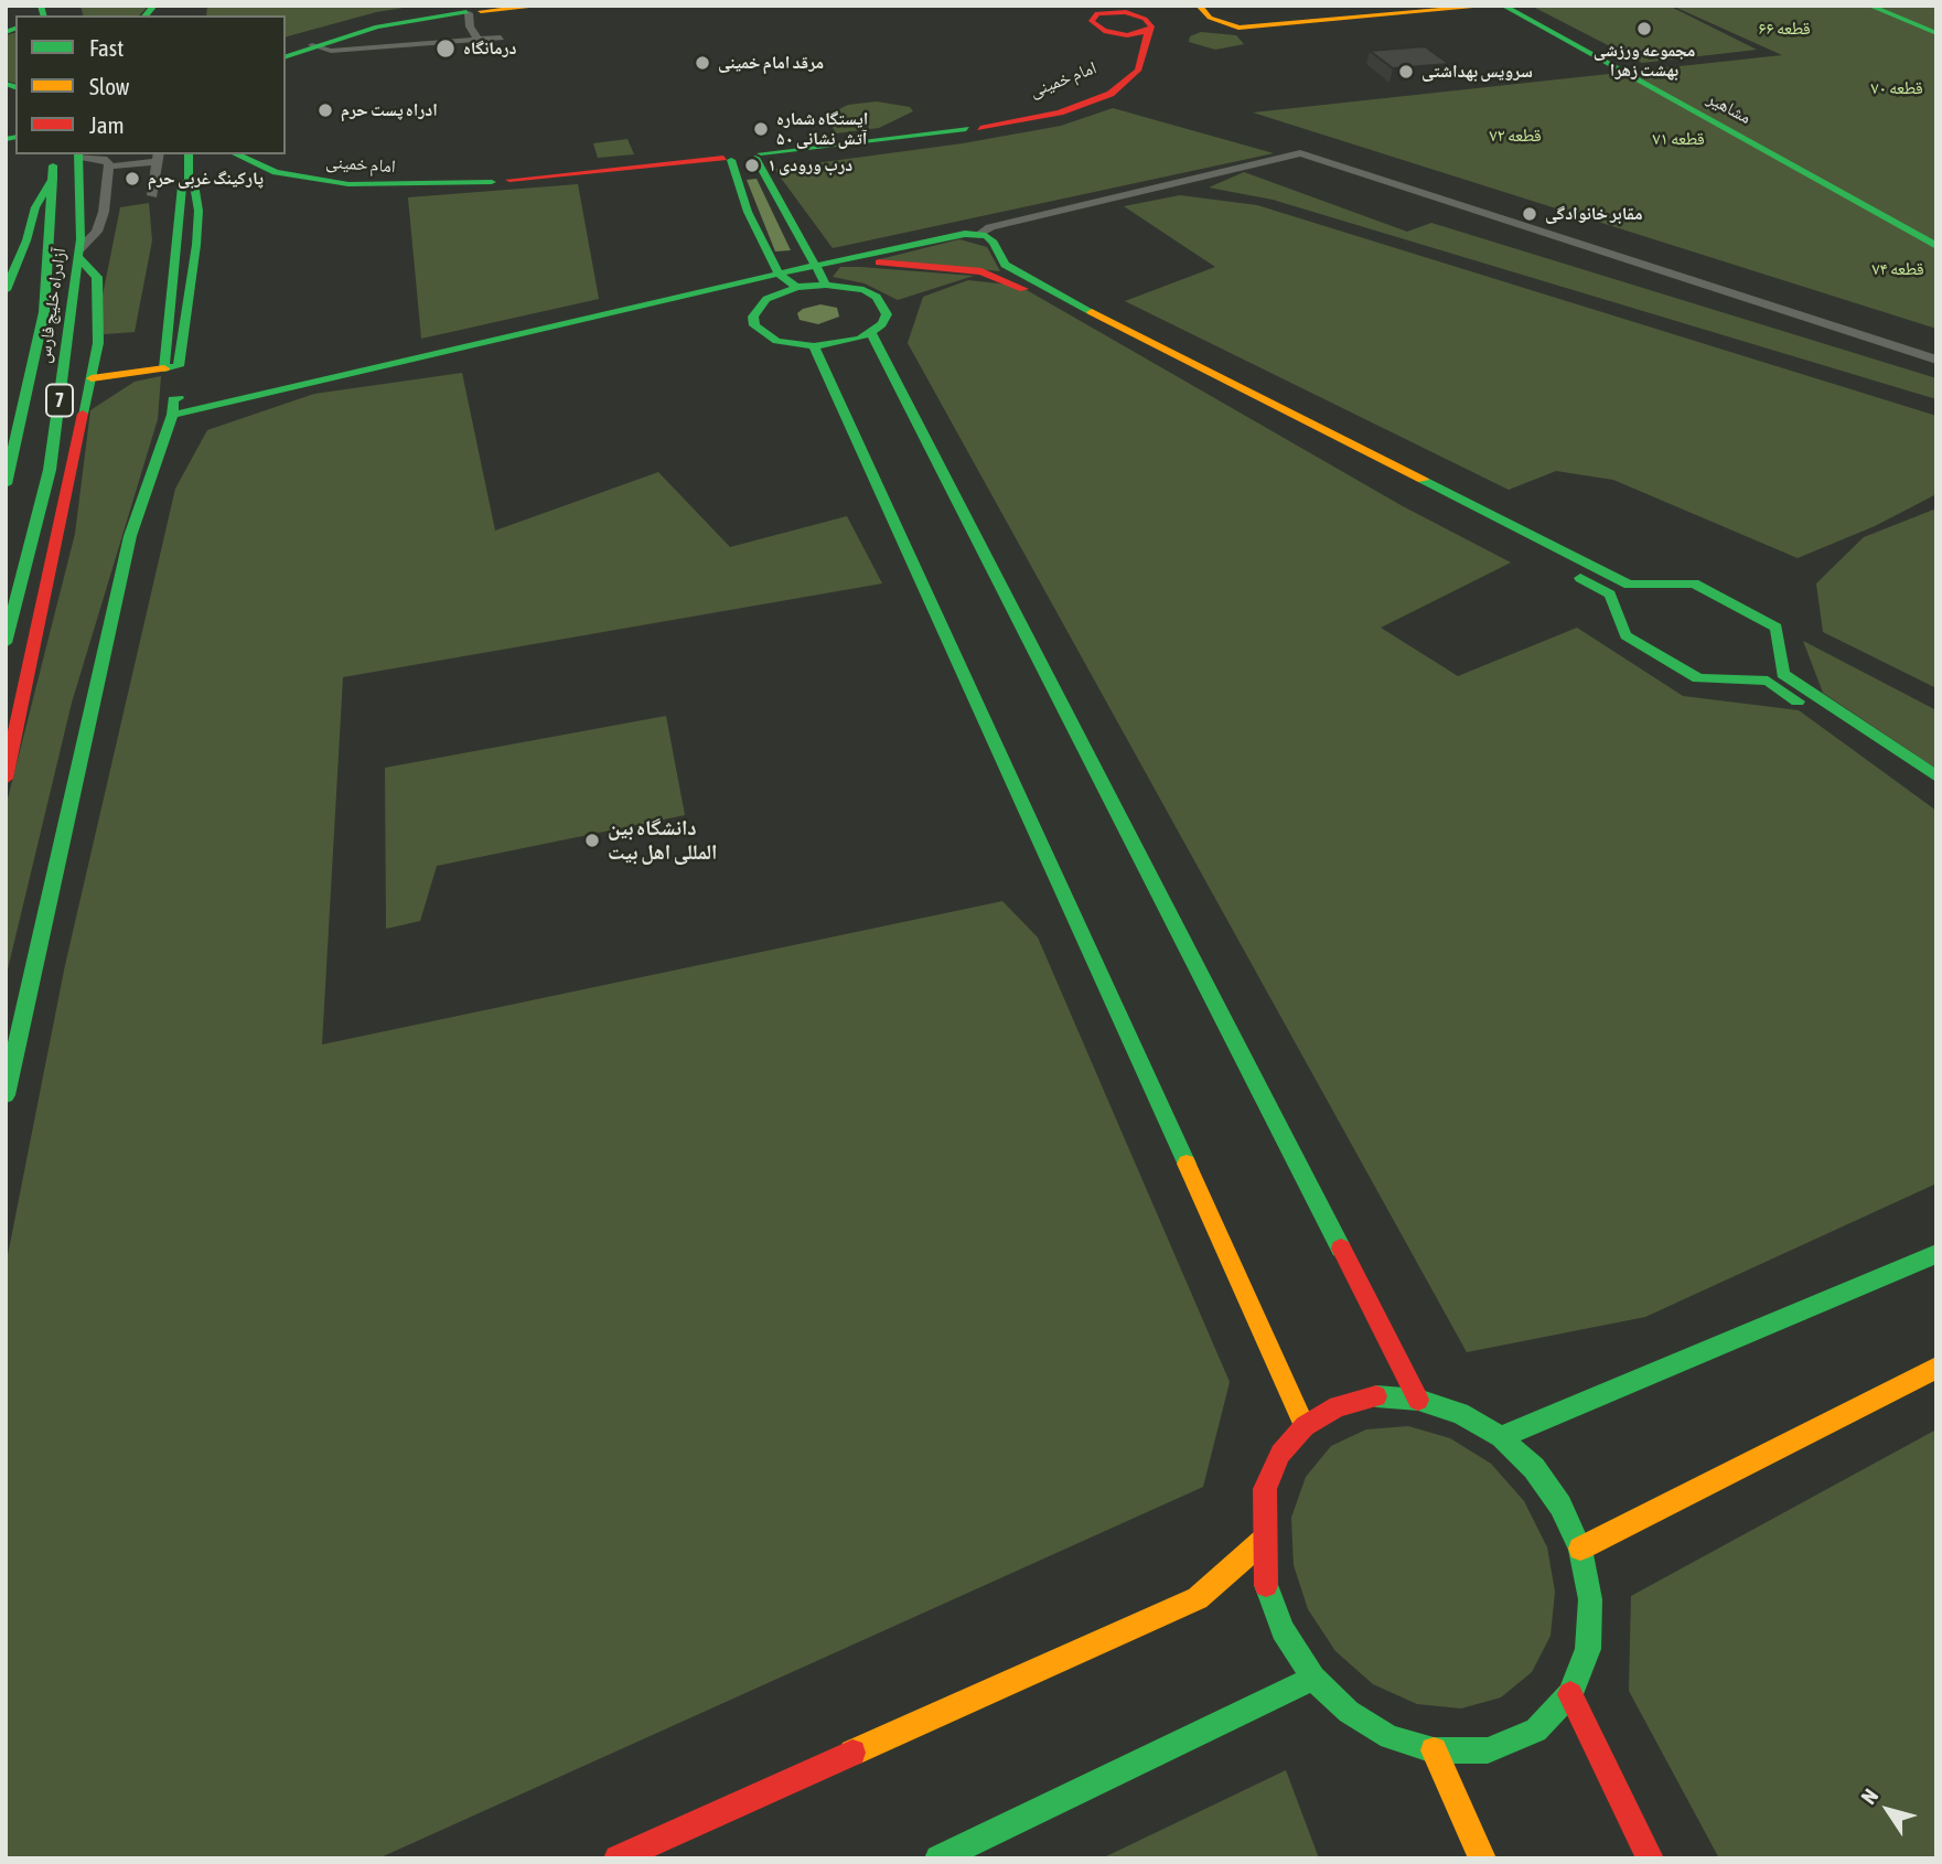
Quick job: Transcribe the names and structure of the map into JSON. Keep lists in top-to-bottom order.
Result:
{
  "streets": {
    "main road": [
      "امام خمینی",
      "مشاهیر",
      "آزادراه خلیج فارس",
      "7"
    ]
  },
  "parks": [
    "قطعه ۶۶",
    "قطعه ۷۰",
    "قطعه ۷۲",
    "قطعه ۷۱",
    "قطعه ۷۴"
  ],
  "places": [
    "مجموعه ورزشی بهشت زهرا",
    "درمانگاه",
    "مرقد امام خمینی",
    "سرویس بهداشتی",
    "ادراه پست حرم",
    "ایستگاه شماره ۵۰ آتش نشانی",
    "درب ورودی ۱",
    "پارکینگ غربی حرم",
    "مقابر خانوادگی",
    "دانشگاه بین المللی اهل بیت"
  ],
  "legend": ["Fast", "Slow", "Jam"],
  "north": "top left"
}
